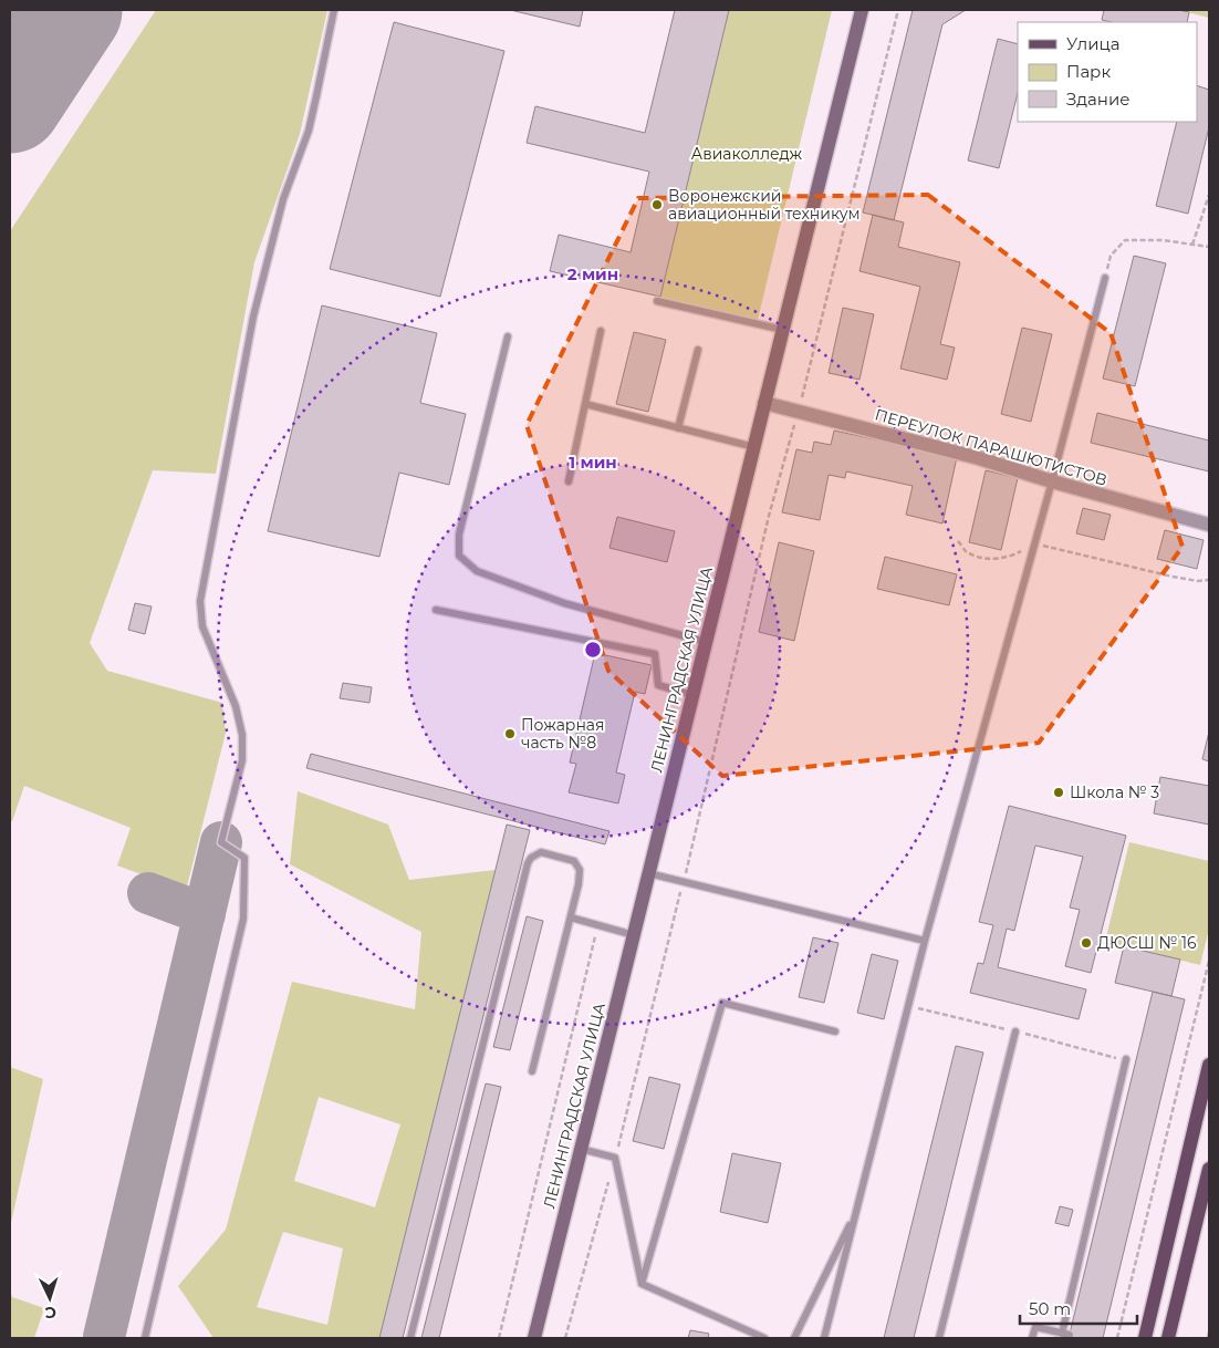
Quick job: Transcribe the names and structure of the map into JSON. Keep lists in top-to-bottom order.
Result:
{
  "streets": {
    "main road": ["ЛЕНИНГРАДСКАЯ УЛИЦА"],
    "street": ["ПЕРЕУЛОК ПАРАШЮТИСТОВ"]
  },
  "crossings": [
    ["ПЕРЕУЛОК ПАРАШЮТИСТОВ", "ЛЕНИНГРАДСКАЯ УЛИЦА"]
  ],
  "parks": ["Авиаколледж"],
  "places": [
    "Воронежский авиационный техникум",
    "Пожарная часть №8",
    "Школа № 3",
    "ДЮСШ № 16"
  ],
  "legend": ["Улица", "Парк", "Здание"],
  "scale_bar": "50 m",
  "north": "bottom",
  "rings": ["2 мин", "1 мин"]
}
